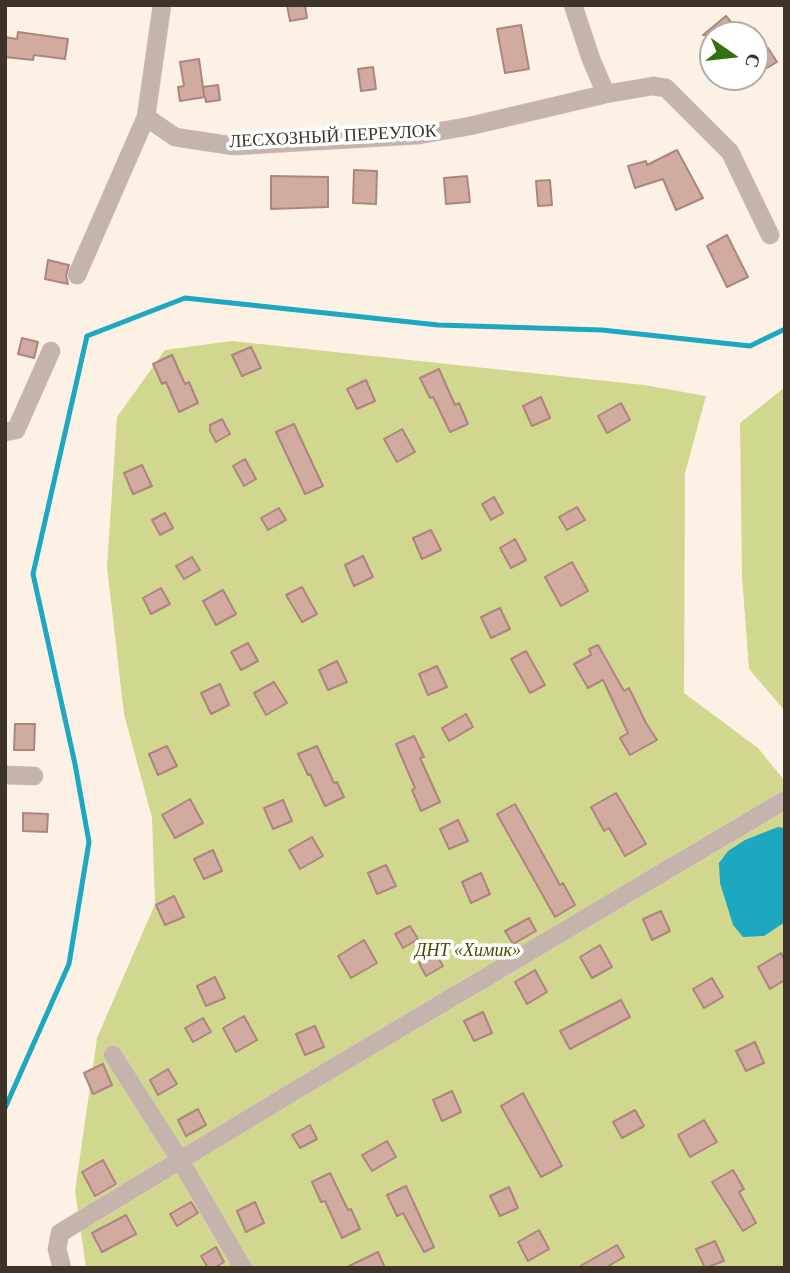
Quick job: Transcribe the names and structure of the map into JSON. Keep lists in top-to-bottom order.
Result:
{
  "streets": {
    "street": ["ЛЕСХОЗНЫЙ ПЕРЕУЛОК"]
  },
  "parks": ["ДНТ «Химик»"],
  "north": "right"
}
